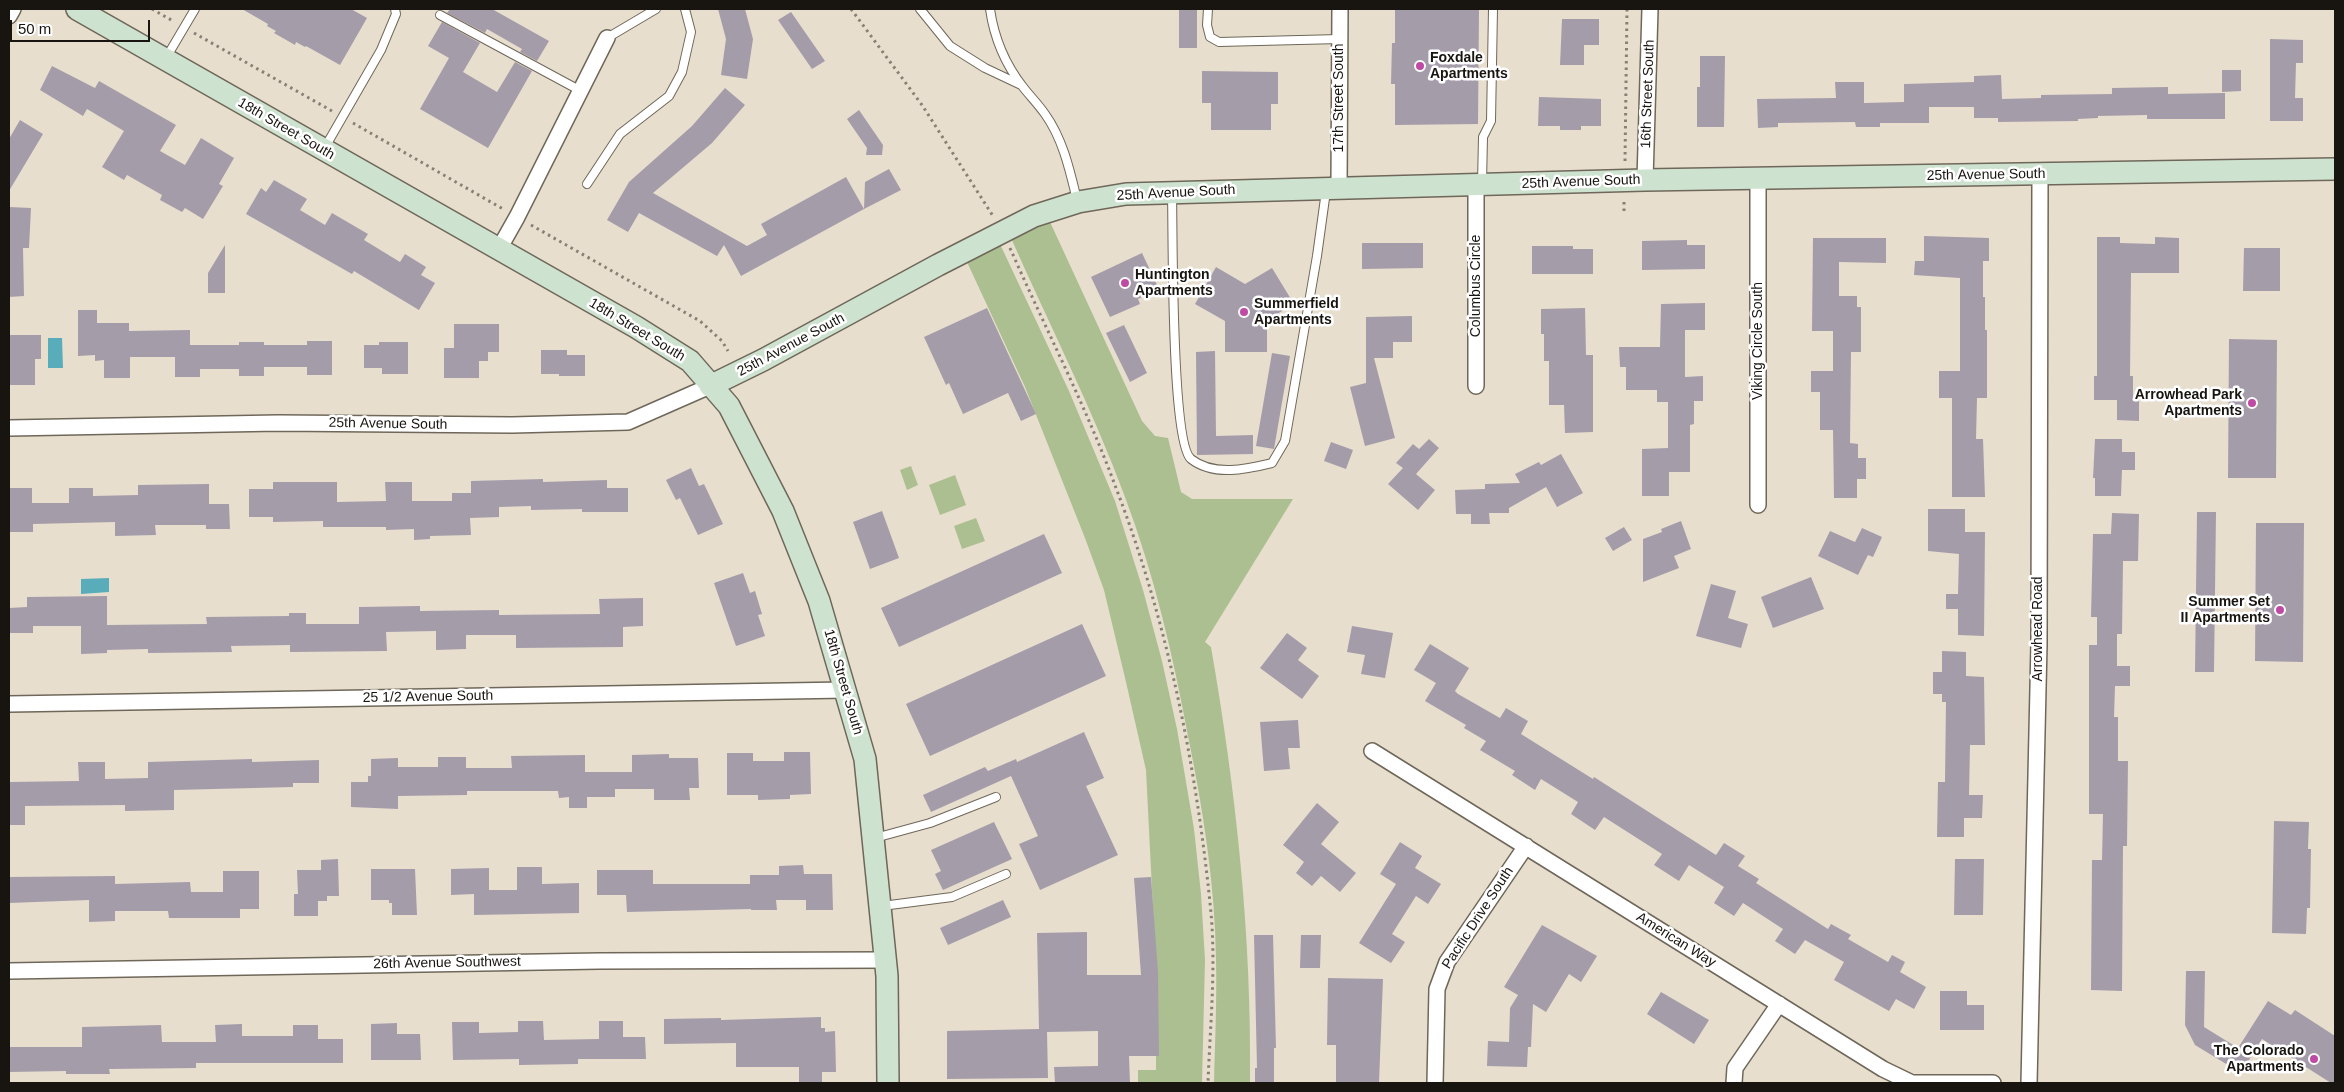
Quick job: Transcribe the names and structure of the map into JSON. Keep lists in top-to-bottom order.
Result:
{
  "streets": {
    "street": [
      "16th Street South",
      "17th Street South",
      "18th Street South",
      "25th Avenue South",
      "Columbus Circle",
      "Viking Circle South",
      "Arrowhead Road",
      "25 1/2 Avenue South",
      "Pacific Drive South",
      "American Way",
      "26th Avenue Southwest"
    ]
  },
  "crossings": [
    ["16th Street South", "25th Avenue South"],
    ["17th Street South", "25th Avenue South"],
    ["18th Street South", "25th Avenue South"],
    ["18th Street South", "25 1/2 Avenue South"],
    ["18th Street South", "26th Avenue Southwest"],
    ["25th Avenue South", "Columbus Circle"],
    ["25th Avenue South", "Viking Circle South"],
    ["25th Avenue South", "Arrowhead Road"],
    ["Pacific Drive South", "American Way"]
  ],
  "places": [
    "Foxdale Apartments",
    "Huntington Apartments",
    "Summerfield Apartments",
    "Arrowhead Park Apartments",
    "Summer Set II Apartments",
    "The Colorado Apartments"
  ],
  "scale_bar": "50 m"
}
